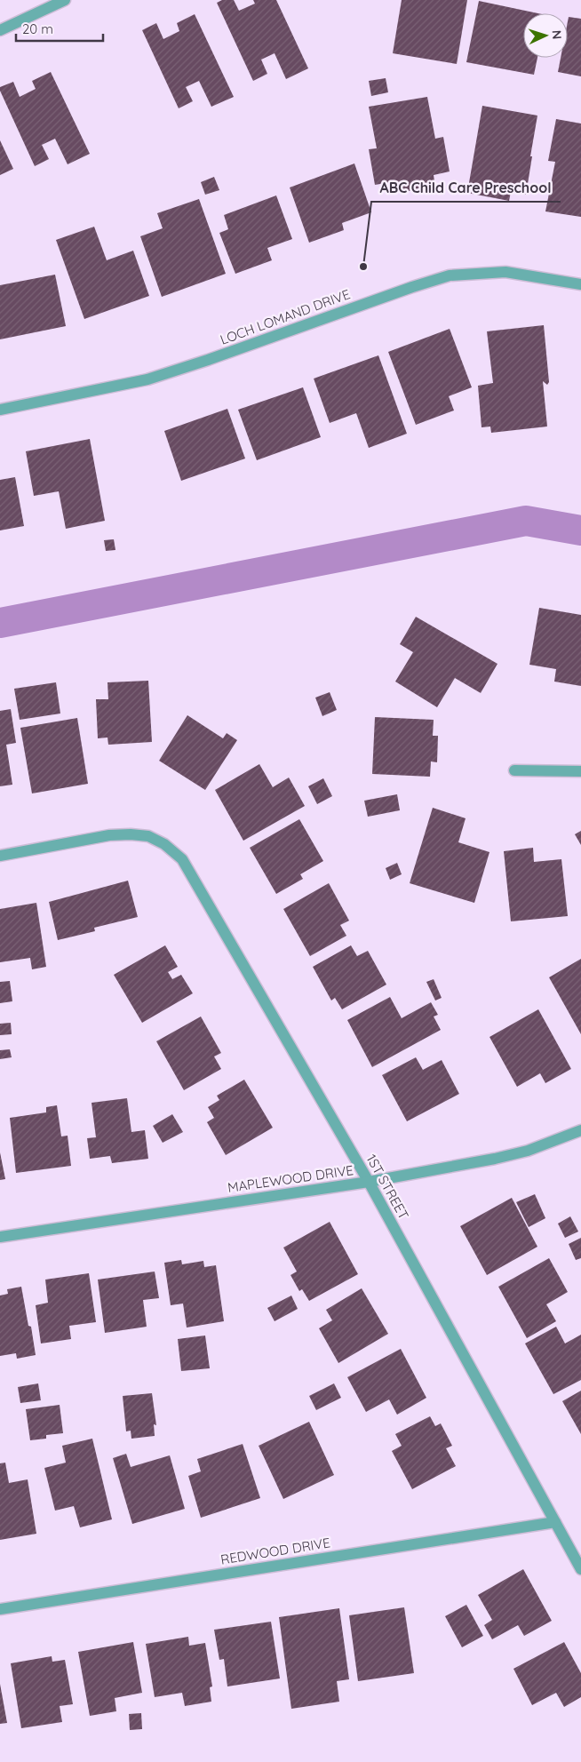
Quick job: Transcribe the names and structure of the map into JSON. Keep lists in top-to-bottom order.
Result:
{
  "streets": {
    "street": [
      "LOCH LOMAND DRIVE",
      "MAPLEWOOD DRIVE",
      "1ST STREET",
      "REDWOOD DRIVE"
    ]
  },
  "crossings": [
    ["MAPLEWOOD DRIVE", "1ST STREET"],
    ["1ST STREET", "REDWOOD DRIVE"]
  ],
  "places": ["ABC Child Care Preschool"],
  "scale_bar": "20 m",
  "north": "right"
}
